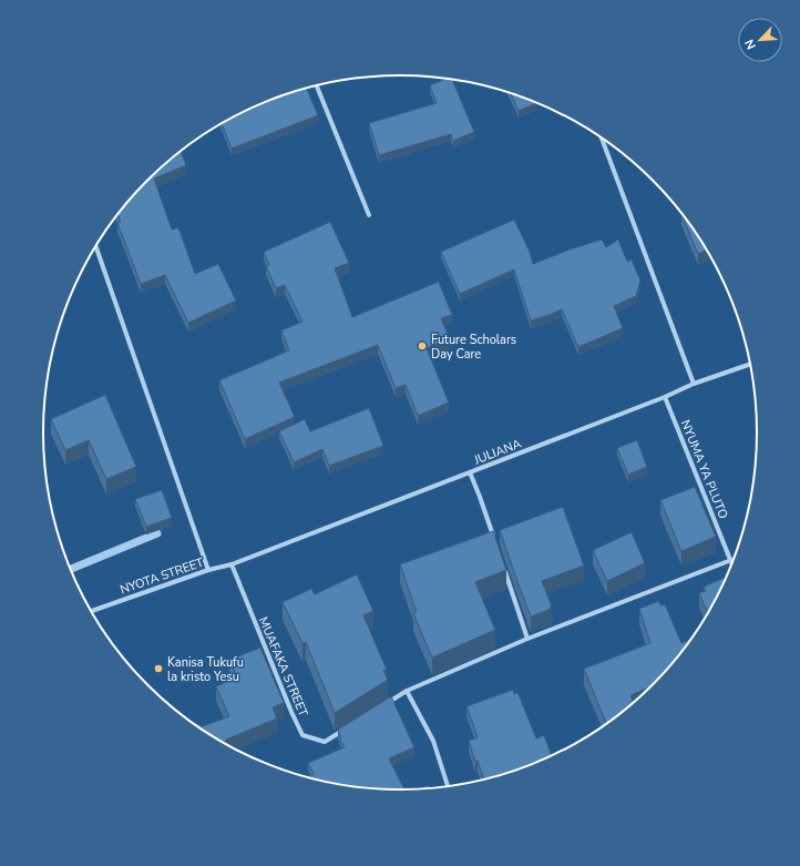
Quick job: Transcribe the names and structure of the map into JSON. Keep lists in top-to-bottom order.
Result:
{
  "streets": {
    "street": [
      "JULIANA",
      "NYUMA YA PLUTO",
      "NYOTA STREET",
      "MUAFAKA STREET"
    ]
  },
  "crossings": [
    ["JULIANA", "NYUMA YA PLUTO"],
    ["JULIANA", "NYOTA STREET"],
    ["NYOTA STREET", "MUAFAKA STREET"]
  ],
  "places": ["Future Scholars Day Care", "Kanisa Tukufu la kristo Yesu"],
  "north": "bottom left"
}
